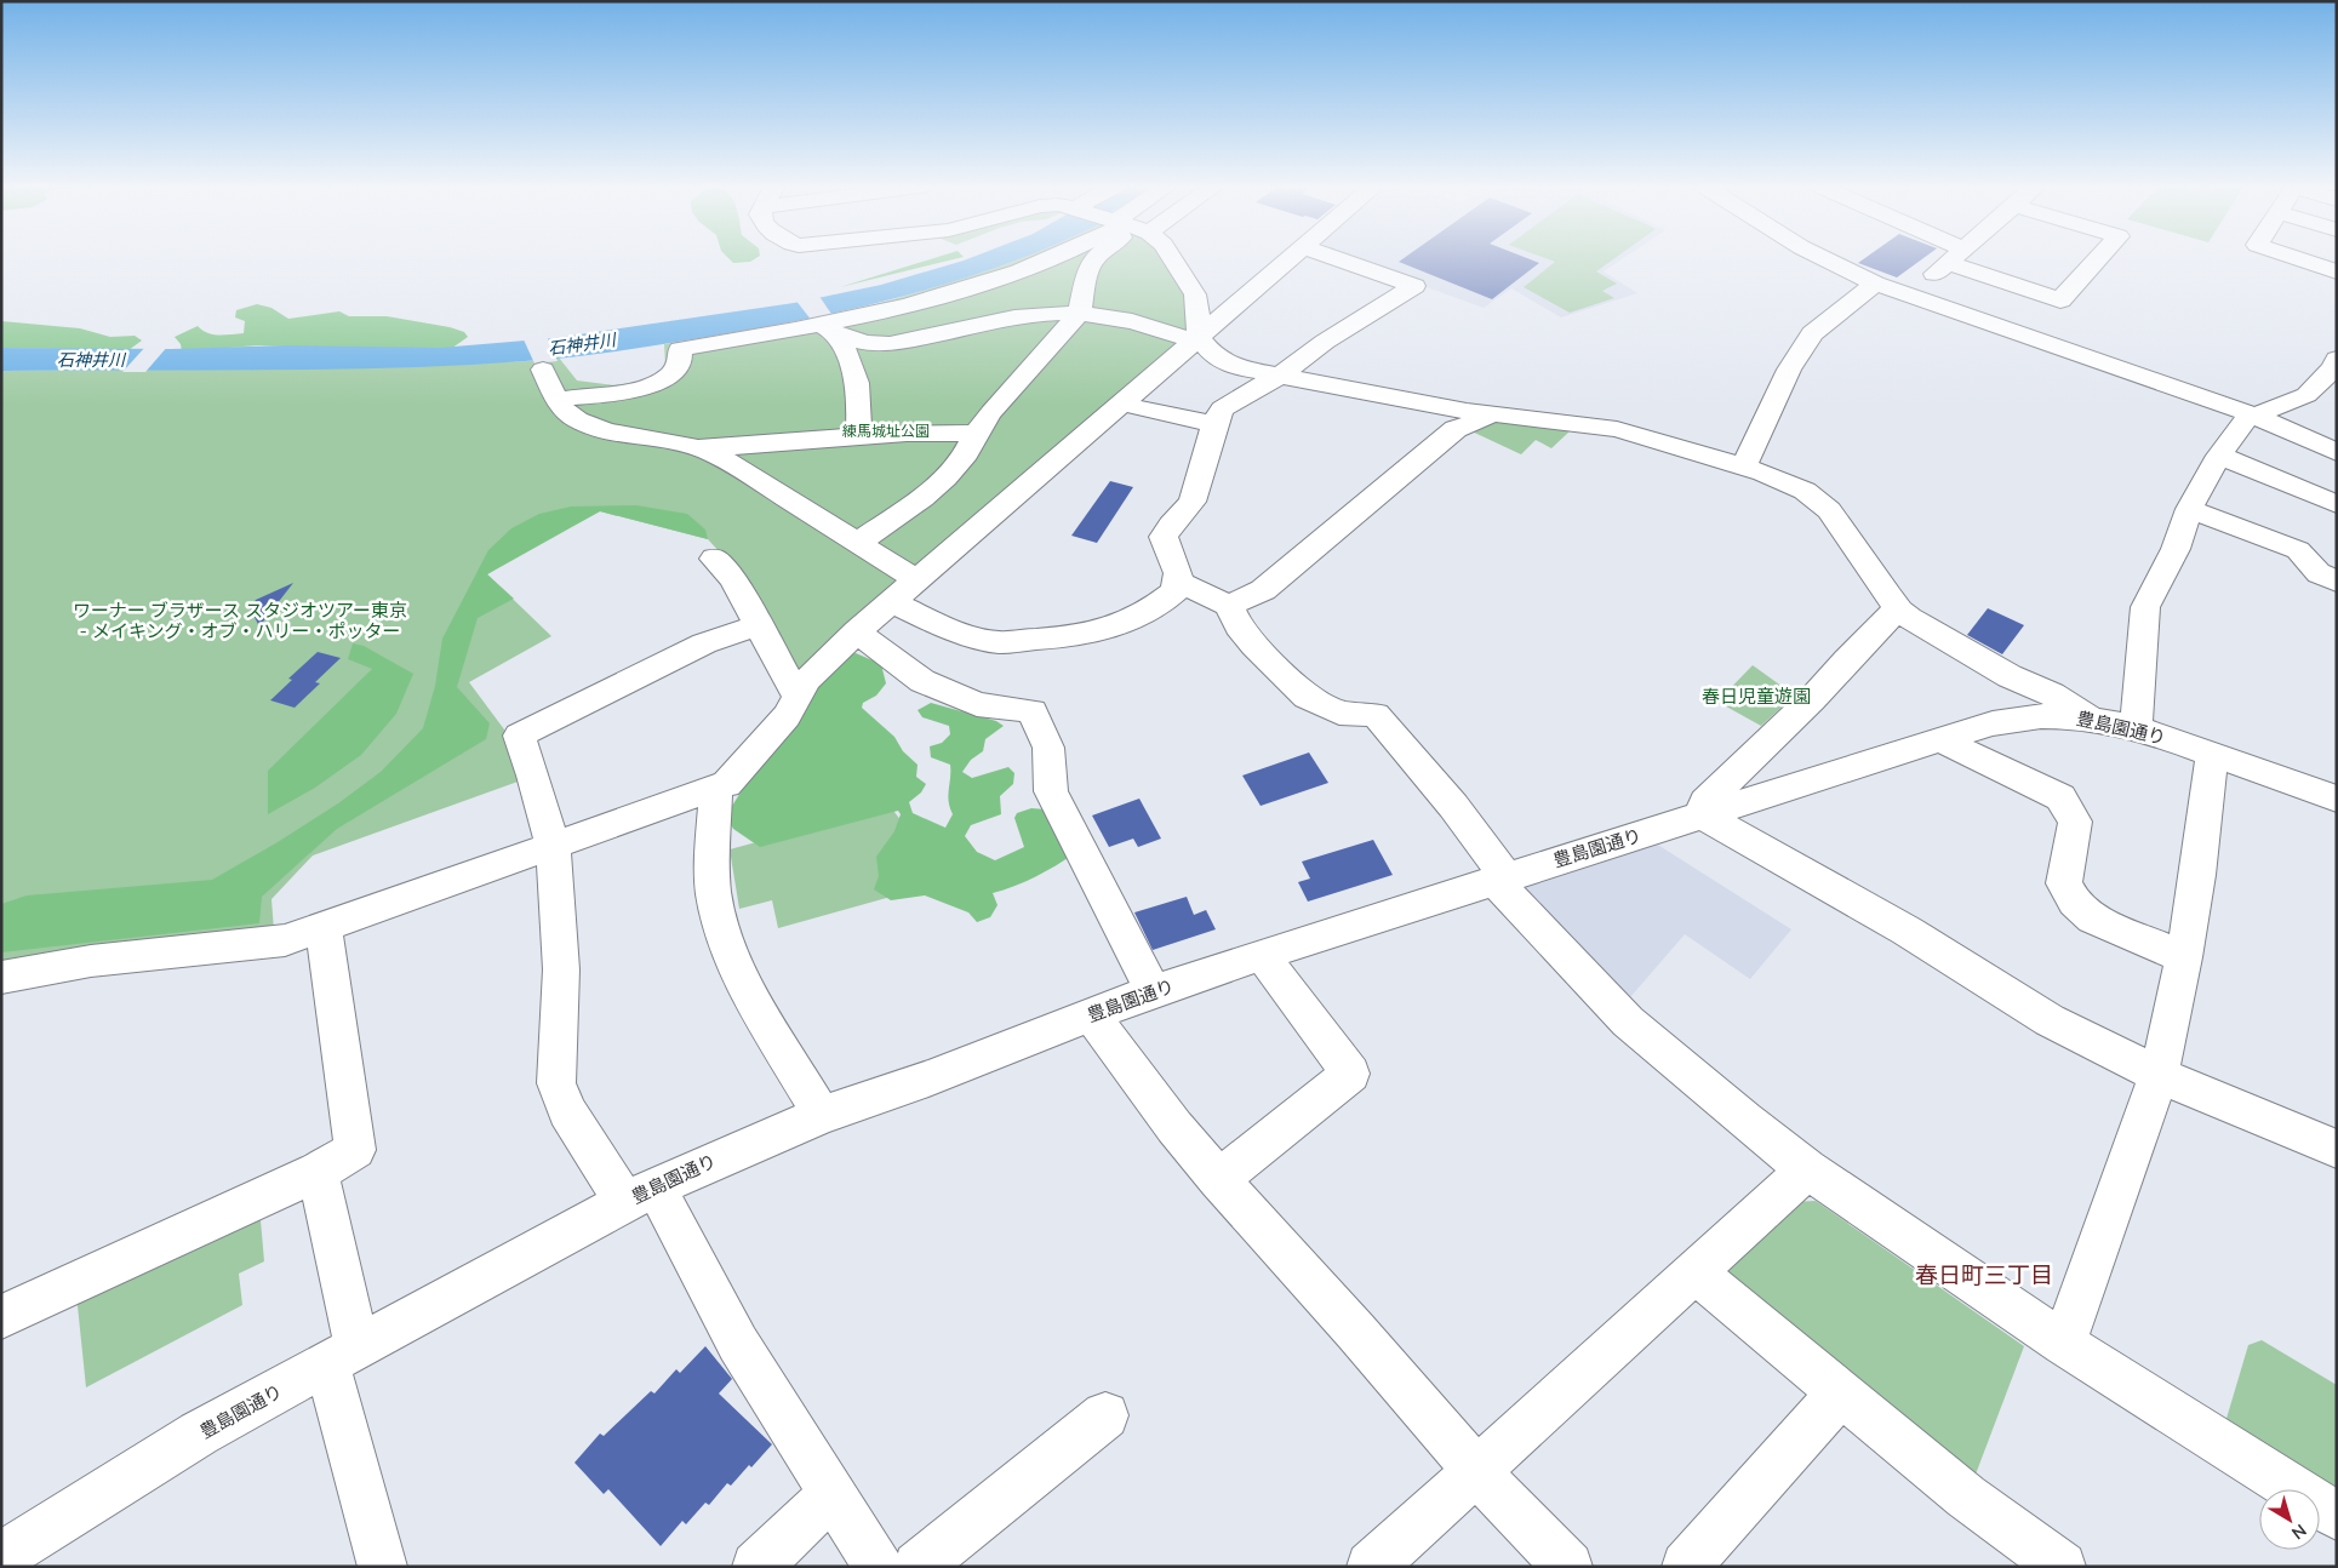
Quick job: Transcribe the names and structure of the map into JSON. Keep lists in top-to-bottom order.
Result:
{
  "streets": {
    "street": ["豊島園通り"]
  },
  "districts": ["春日町三丁目"],
  "water": ["石神井川"],
  "parks": ["練馬城址公園", "ワーナー ブラザース スタジオツアー東京 - メイキング・オブ・ハリー・ポッター", "春日児童遊園"],
  "north": "bottom right"
}
